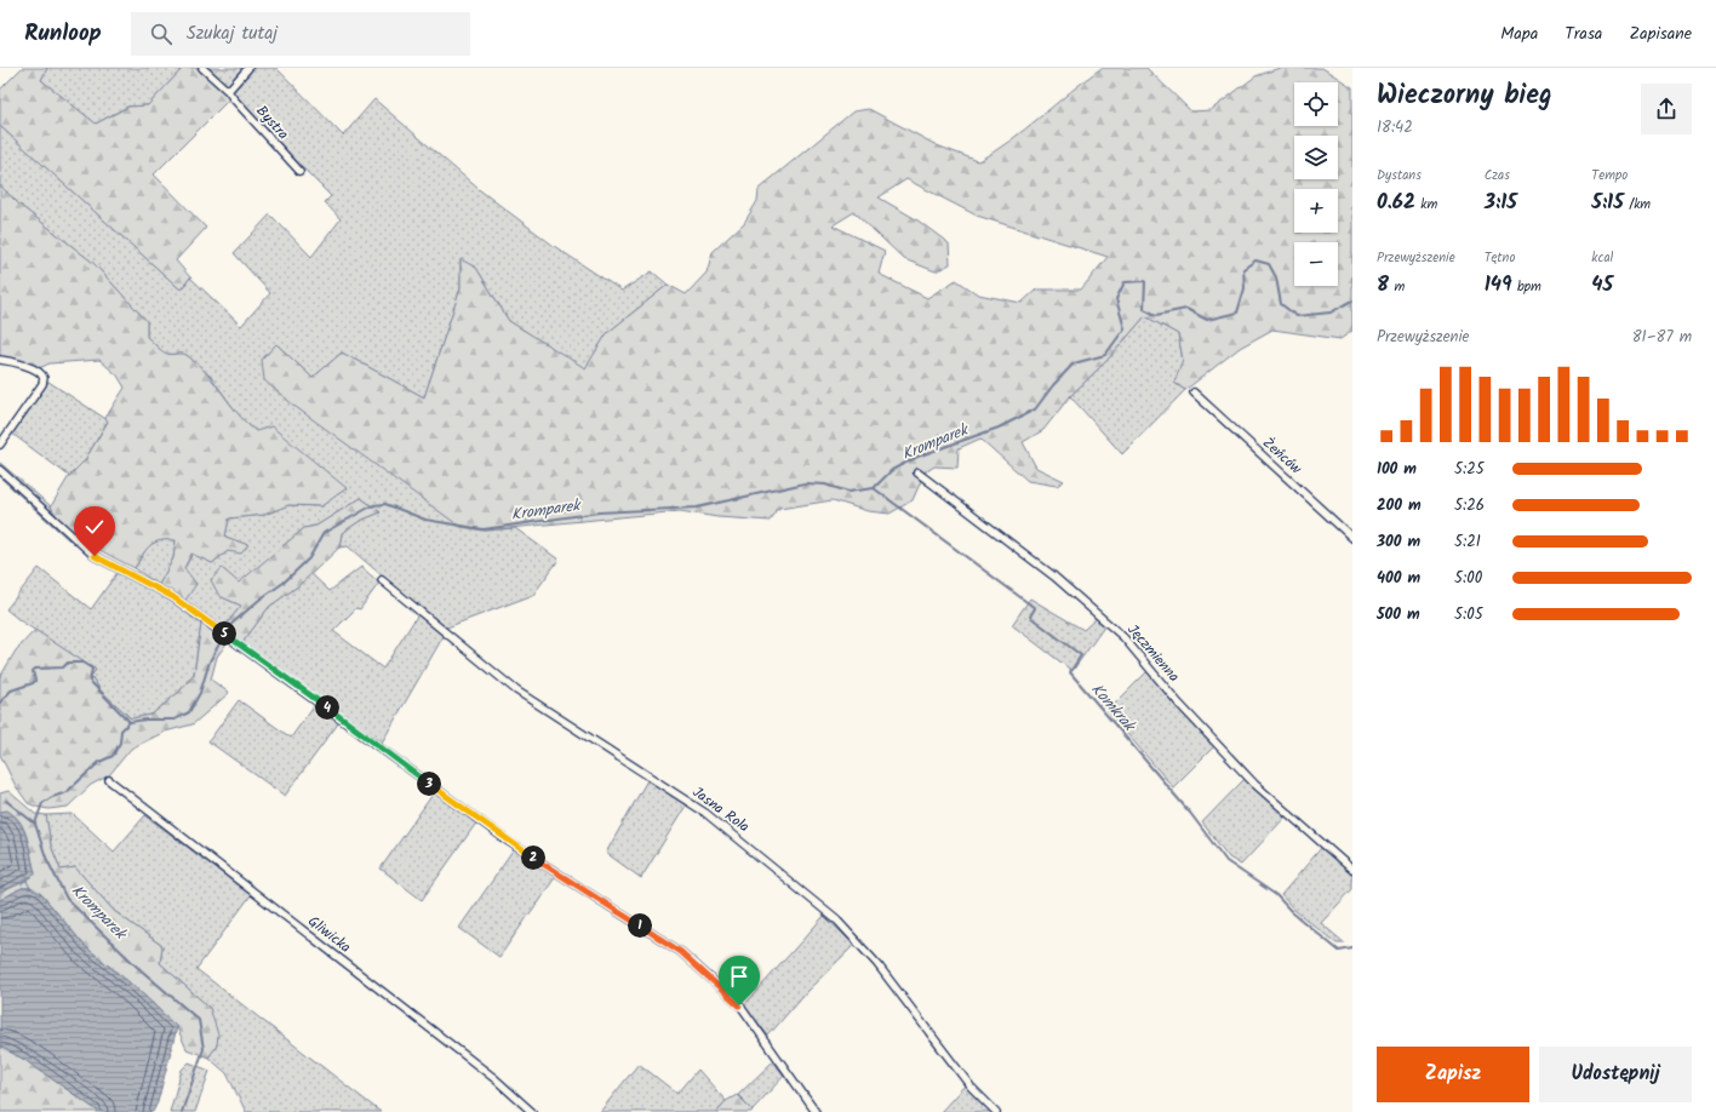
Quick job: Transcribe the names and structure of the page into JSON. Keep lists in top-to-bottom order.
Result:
{
  "streets": {
    "street": [
      "Bystra",
      "Żeńców",
      "Jęczmienna",
      "Jasna Rola",
      "Gliwicka"
    ]
  },
  "water": ["Kromparek", "Komkrak"],
  "page": {
    "header": "Runloop",
    "search": "Szukaj tutaj",
    "nav": ["Mapa", "Trasa", "Zapisane"],
    "heading": ["Wieczorny bieg", "18:42"],
    "map_buttons": ["+", "−"],
    "stats": [
      ["Dystans", "0.62 km"],
      ["Czas", "3:15"],
      ["Tempo", "5:15 /km"],
      ["Przewyższenie", "8 m"],
      ["Tętno", "149 bpm"],
      ["kcal", "45"]
    ],
    "chart": ["Przewyższenie", "81–87 m"],
    "list": [
      {
        "name": "100 m",
        "note": "5:25"
      },
      {
        "name": "200 m",
        "note": "5:26"
      },
      {
        "name": "300 m",
        "note": "5:21"
      },
      {
        "name": "400 m",
        "note": "5:00"
      },
      {
        "name": "500 m",
        "note": "5:05"
      }
    ],
    "pins": [
      "5",
      "4",
      "3",
      "2",
      "1"
    ],
    "buttons": ["Zapisz", "Udostępnij"]
  }
}
